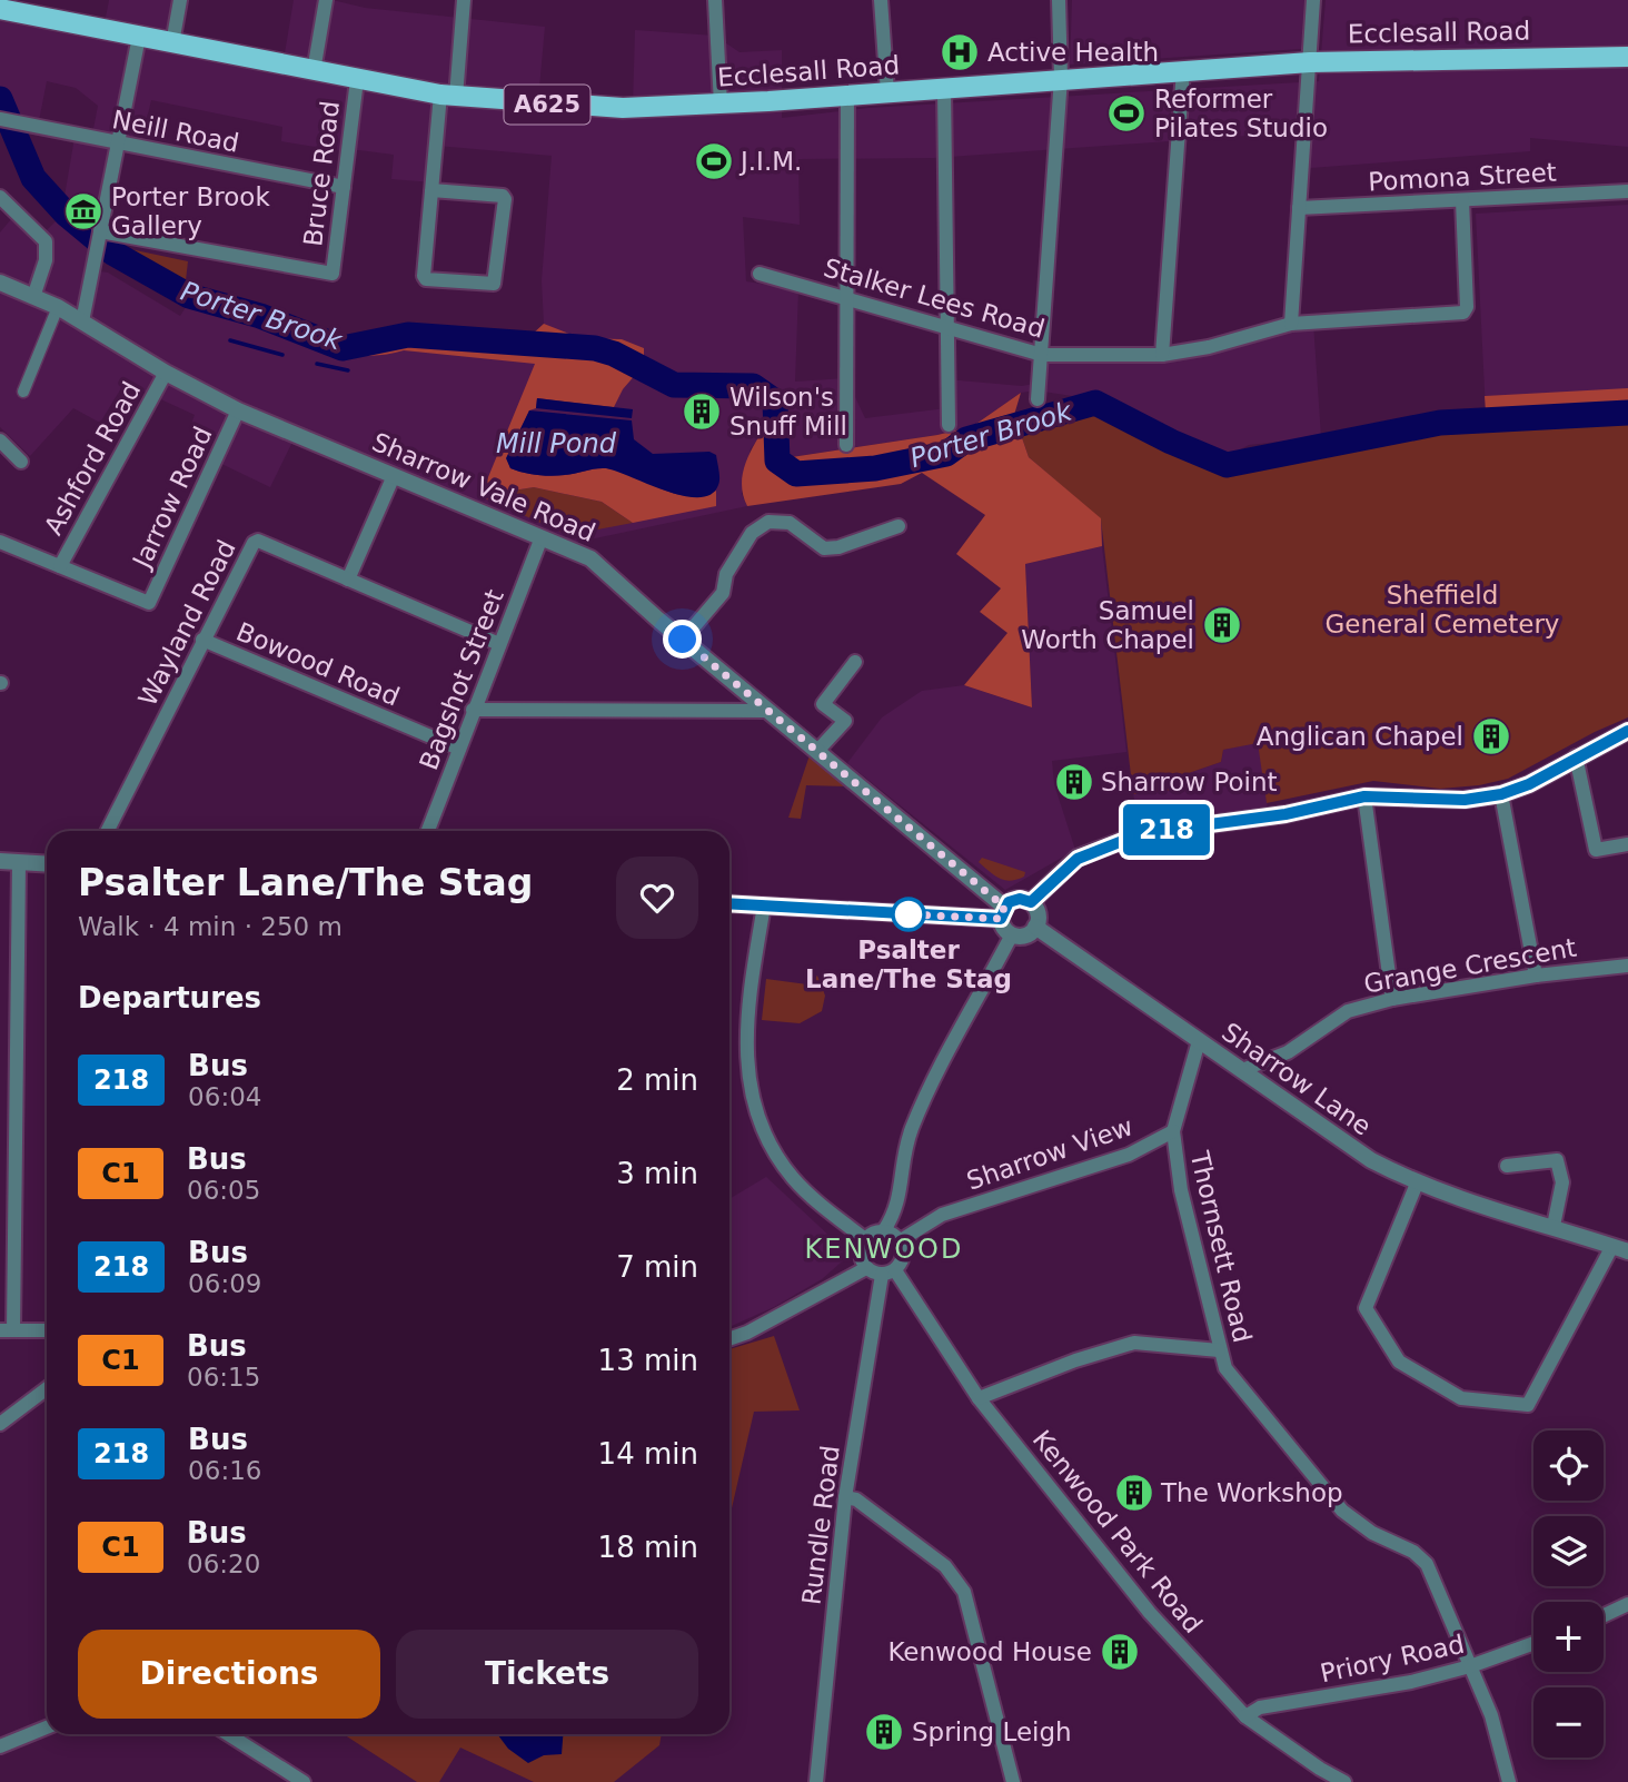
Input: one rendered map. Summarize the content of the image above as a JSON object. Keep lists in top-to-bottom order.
{
  "streets": {
    "main road": ["Ecclesall Road", "A625"],
    "street": [
      "Neill Road",
      "Bruce Road",
      "Pomona Street",
      "Stalker Lees Road",
      "Ashford Road",
      "Sharrow Vale Road",
      "Jarrow Road",
      "Wayland Road",
      "Bowood Road",
      "Bagshot Street",
      "Grange Crescent",
      "Sharrow Lane",
      "Sharrow View",
      "Thornsett Road",
      "Rundle Road",
      "Kenwood Park Road",
      "Priory Road"
    ]
  },
  "crossings": [
    ["Ecclesall Road", "Bruce Road"],
    ["Neill Road", "Bruce Road"],
    ["Pomona Street", "Stalker Lees Road"],
    ["Ashford Road", "Sharrow Vale Road"],
    ["Ashford Road", "Jarrow Road"],
    ["Sharrow Vale Road", "Jarrow Road"],
    ["Sharrow Vale Road", "Bagshot Street"],
    ["Sharrow Vale Road", "Sharrow Lane"],
    ["Wayland Road", "Bowood Road"],
    ["Wayland Road", "Bagshot Street"],
    ["Bowood Road", "Bagshot Street"],
    ["Grange Crescent", "Sharrow Lane"],
    ["Sharrow Lane", "Sharrow View"],
    ["Sharrow View", "Thornsett Road"],
    ["Sharrow View", "Rundle Road"],
    ["Sharrow View", "Kenwood Park Road"],
    ["Thornsett Road", "Priory Road"],
    ["Rundle Road", "Kenwood Park Road"],
    ["Kenwood Park Road", "Priory Road"]
  ],
  "districts": ["KENWOOD"],
  "water": ["Porter Brook", "Mill Pond"],
  "parks": ["Sheffield General Cemetery"],
  "places": {
    "hospital": ["Active Health"],
    "sports": ["Reformer Pilates Studio", "J.I.M."],
    "museum": ["Porter Brook Gallery"],
    "building": [
      "Wilson's Snuff Mill",
      "Samuel Worth Chapel",
      "Anglican Chapel",
      "Sharrow Point",
      "The Workshop",
      "Kenwood House",
      "Spring Leigh"
    ],
    "other": ["Psalter Lane/The Stag"]
  },
  "lines": ["bus line 218"],
  "page": {
    "on_map": "218",
    "heading": [
      ["Psalter Lane/The Stag", "Walk · 4 min · 250 m"],
      "Departures"
    ],
    "list": [
      {
        "mark": "218",
        "name": "Bus",
        "note": "06:04",
        "value": "2 min"
      },
      {
        "mark": "C1",
        "name": "Bus",
        "note": "06:05",
        "value": "3 min"
      },
      {
        "mark": "218",
        "name": "Bus",
        "note": "06:09",
        "value": "7 min"
      },
      {
        "mark": "C1",
        "name": "Bus",
        "note": "06:15",
        "value": "13 min"
      },
      {
        "mark": "218",
        "name": "Bus",
        "note": "06:16",
        "value": "14 min"
      },
      {
        "mark": "C1",
        "name": "Bus",
        "note": "06:20",
        "value": "18 min"
      }
    ],
    "map_buttons": ["+", "−"],
    "buttons": ["Directions", "Tickets"]
  }
}
